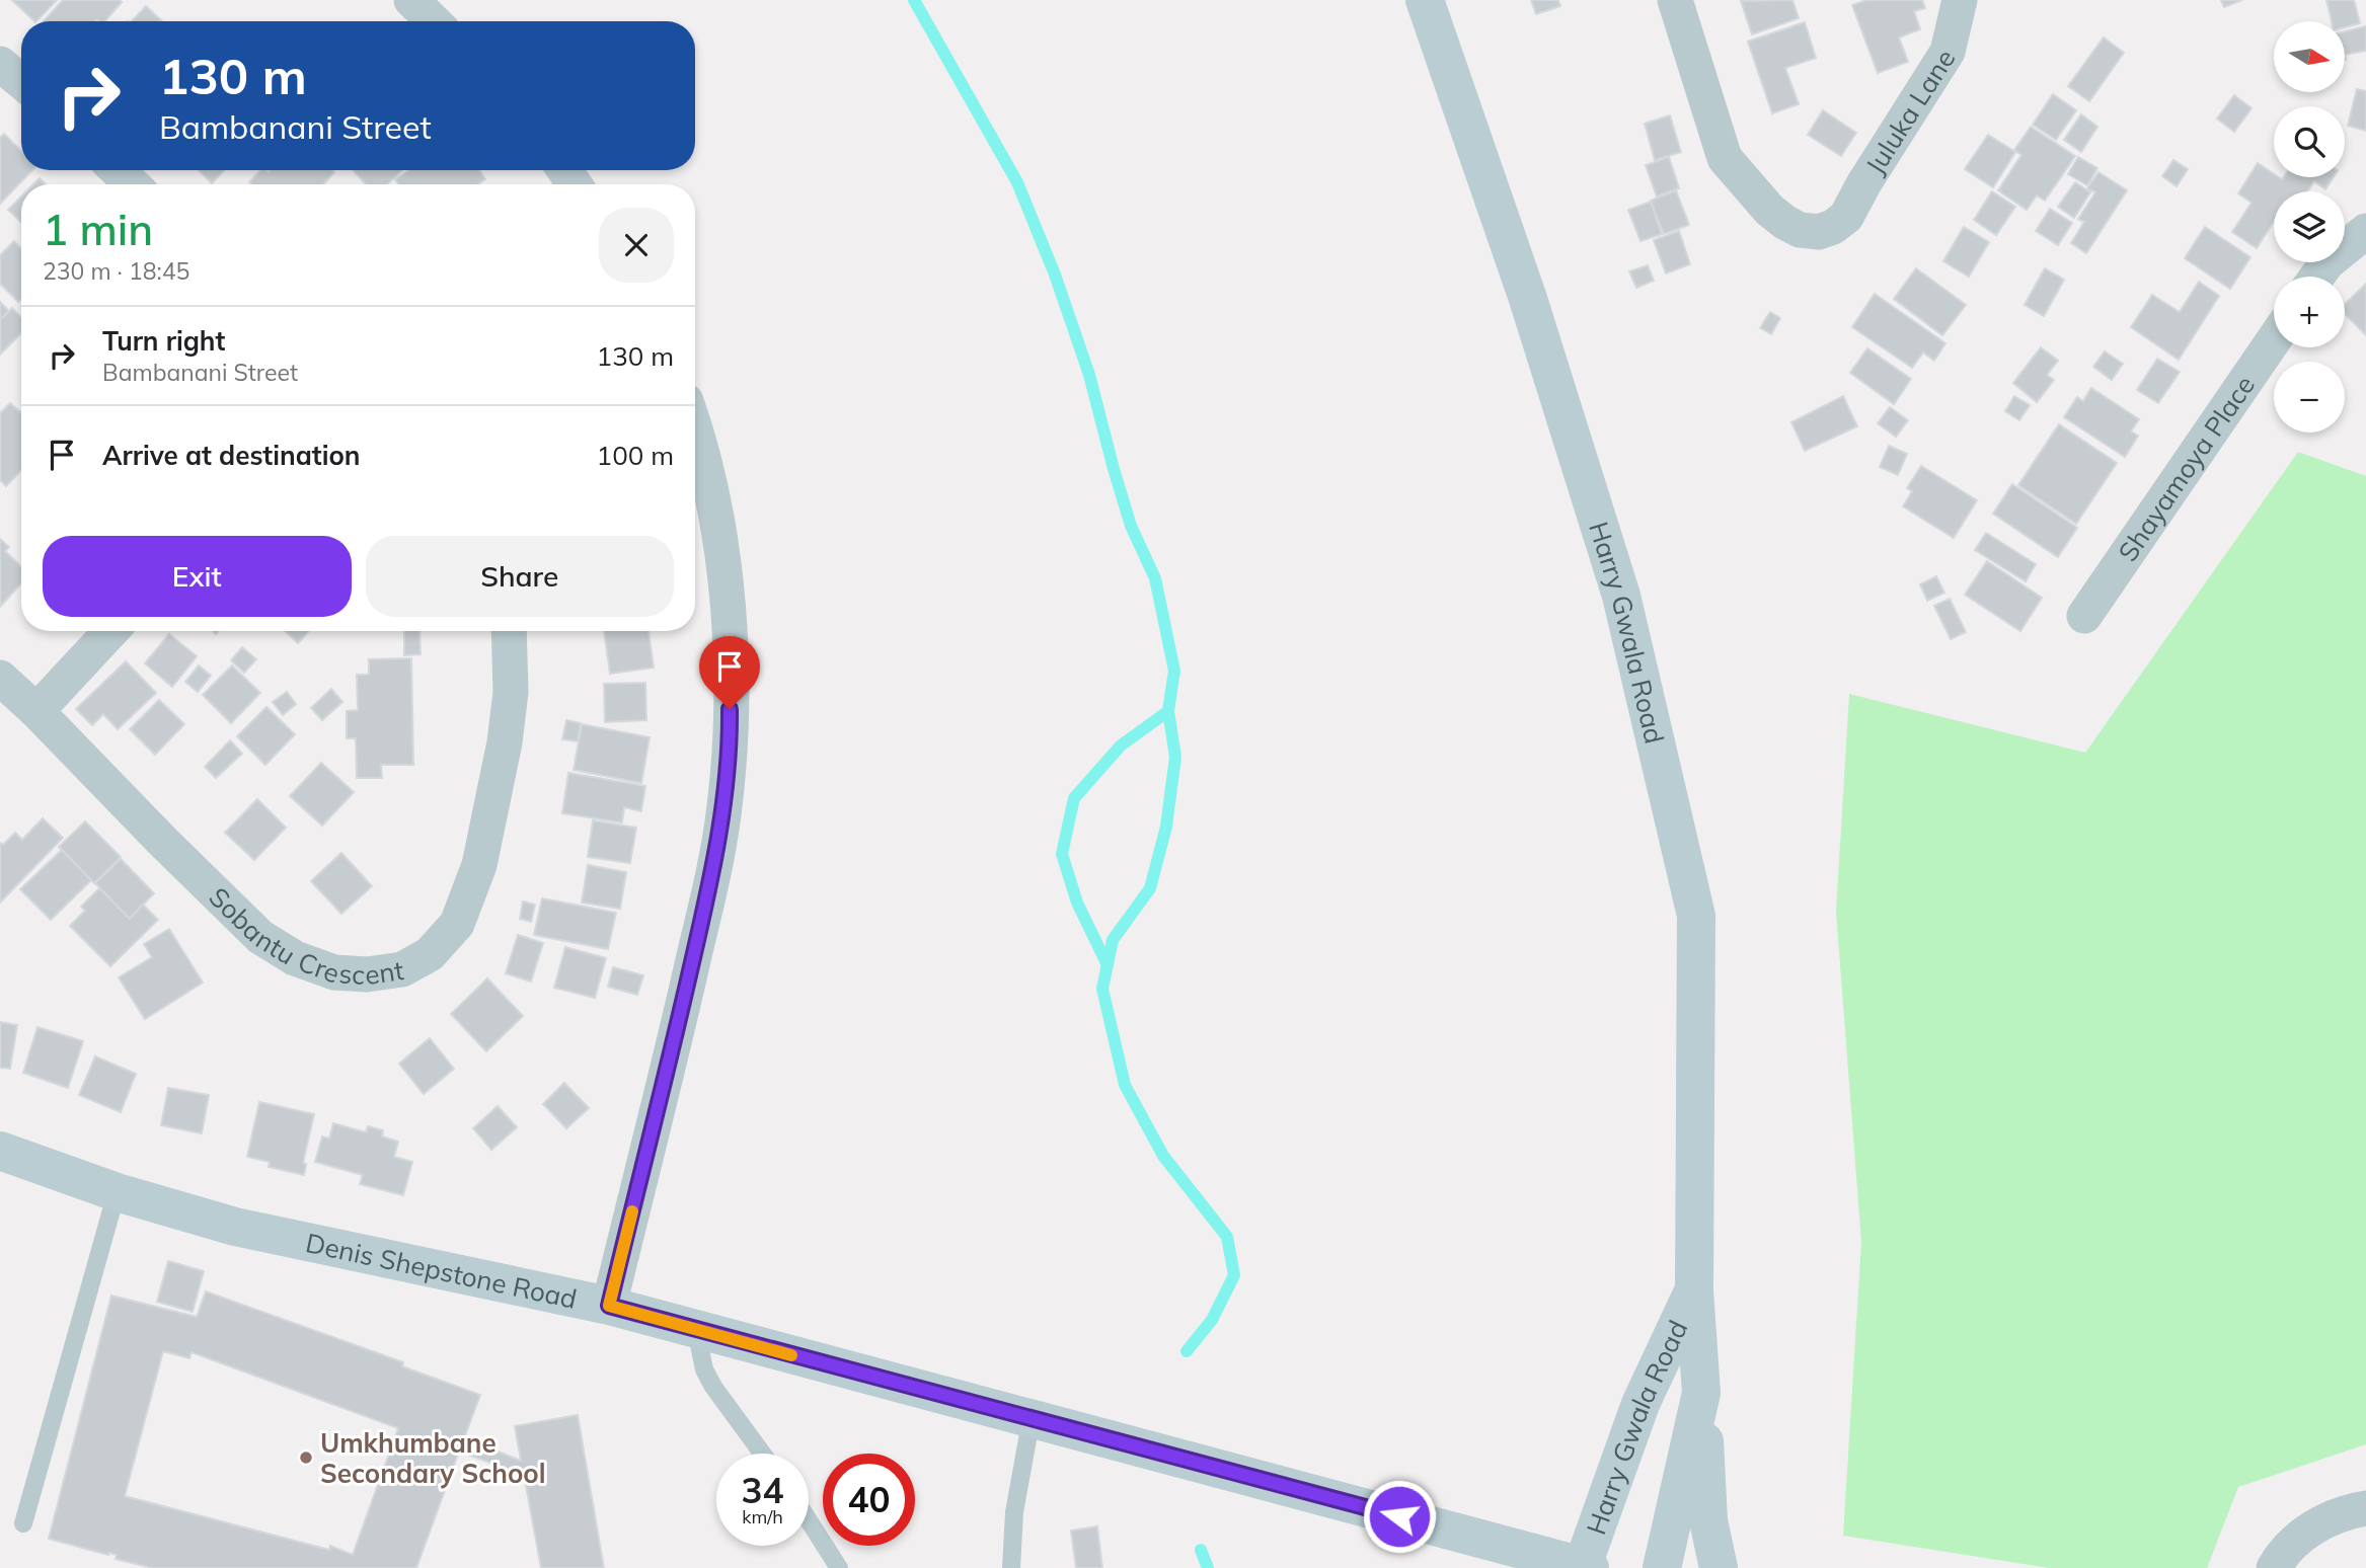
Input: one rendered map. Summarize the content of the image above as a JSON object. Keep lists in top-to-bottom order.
{
  "streets": {
    "main road": ["Harry Gwala Road", "Denis Shepstone Road"],
    "street": ["Juluka Lane", "Shayamoya Place", "Sobantu Crescent"]
  },
  "crossings": [
    ["Harry Gwala Road", "Denis Shepstone Road"]
  ],
  "places": ["Umkhumbane Secondary School"],
  "north": "right",
  "page": {
    "map_buttons": ["+", "−"],
    "turn": ["130 m", "Bambanani Street"],
    "heading": ["1 min", "230 m · 18:45"],
    "list": [
      {
        "name": "Turn right",
        "note": "Bambanani Street",
        "value": "130 m"
      },
      {
        "name": "Arrive at destination",
        "value": "100 m"
      }
    ],
    "buttons": ["Exit", "Share"],
    "speed": "34 km/h",
    "limit": "40"
  }
}
